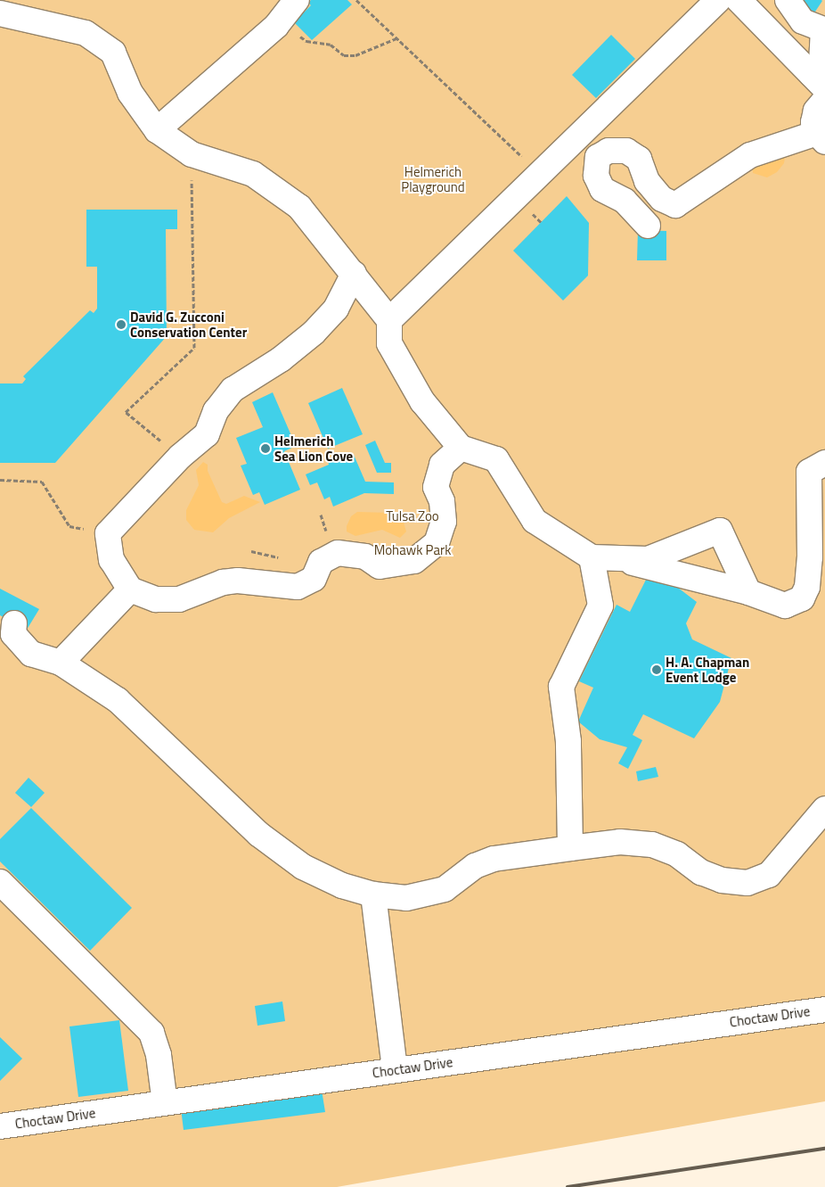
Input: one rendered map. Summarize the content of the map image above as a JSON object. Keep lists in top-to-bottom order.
{
  "streets": {
    "street": ["Choctaw Drive"]
  },
  "parks": ["Helmerich Playground", "Tulsa Zoo", "Mohawk Park"],
  "places": ["David G. Zucconi Conservation Center", "Helmerich Sea Lion Cove", "H. A. Chapman Event Lodge"]
}
